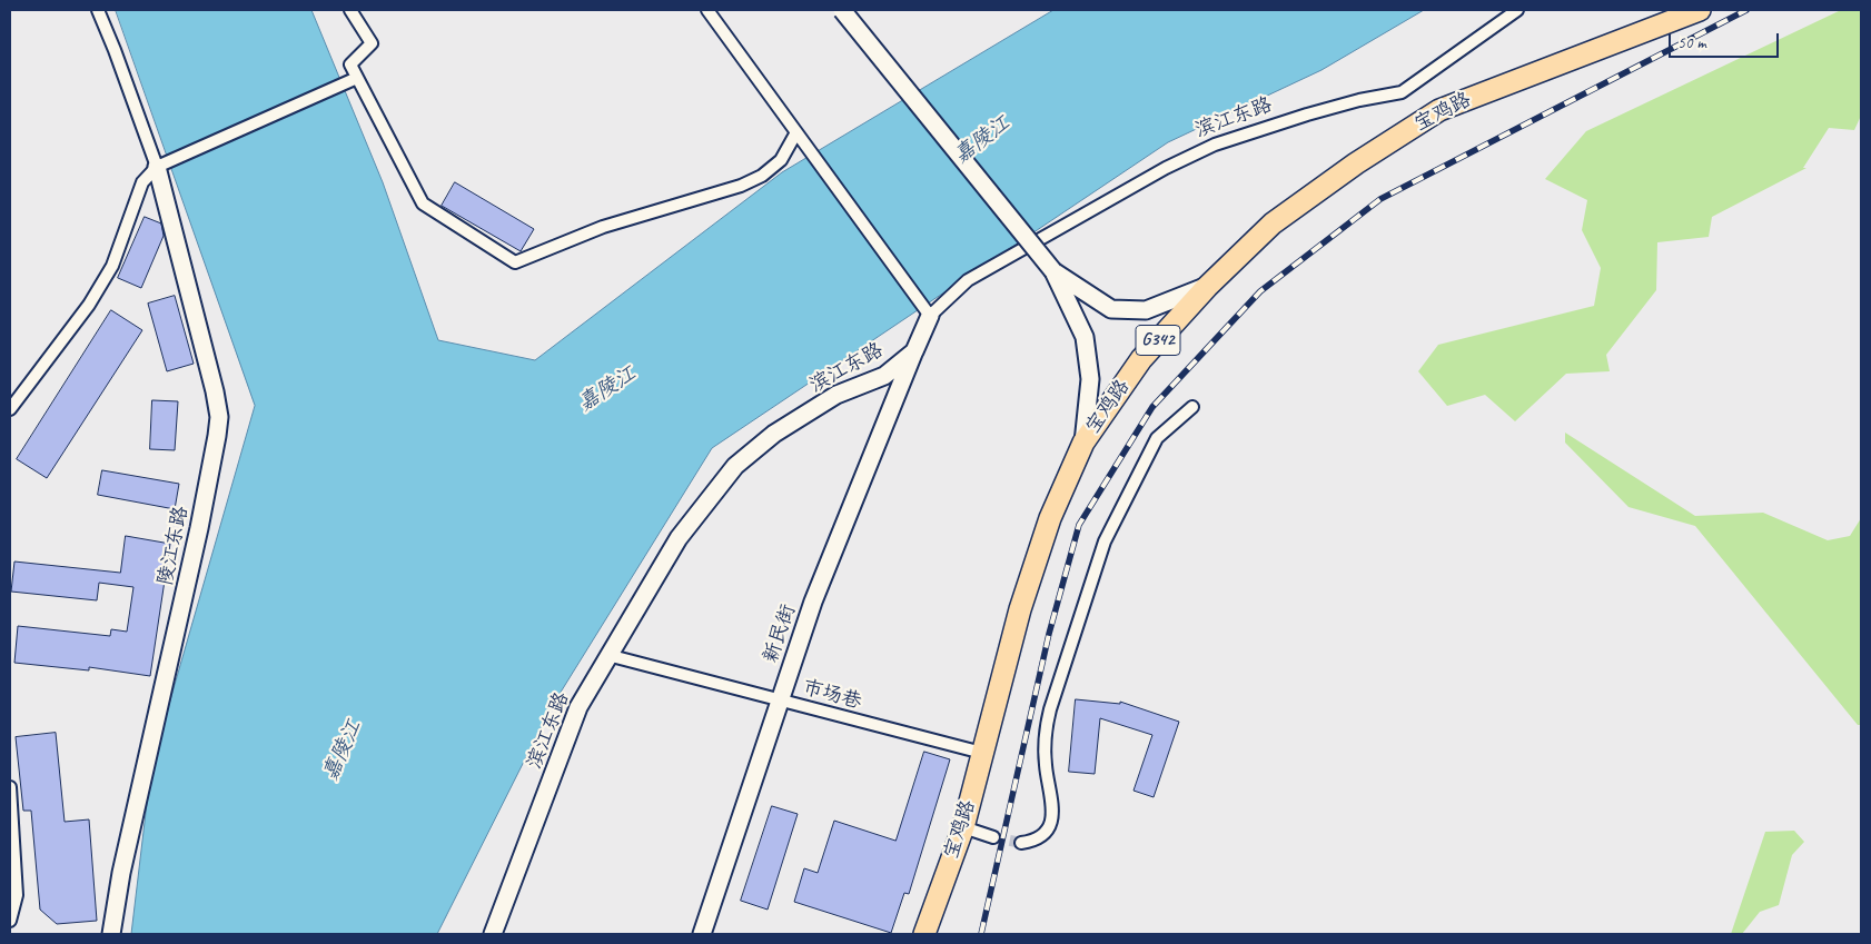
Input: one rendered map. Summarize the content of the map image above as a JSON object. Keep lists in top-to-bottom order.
{
  "streets": {
    "highway": ["宝鸡路", "G342"],
    "street": [
      "滨江东路",
      "陵江东路",
      "新民街",
      "市场巷"
    ]
  },
  "crossings": [
    ["宝鸡路", "市场巷"],
    ["滨江东路", "新民街"],
    ["滨江东路", "市场巷"],
    ["新民街", "市场巷"]
  ],
  "water": ["嘉陵江"],
  "scale_bar": "50 m"
}
